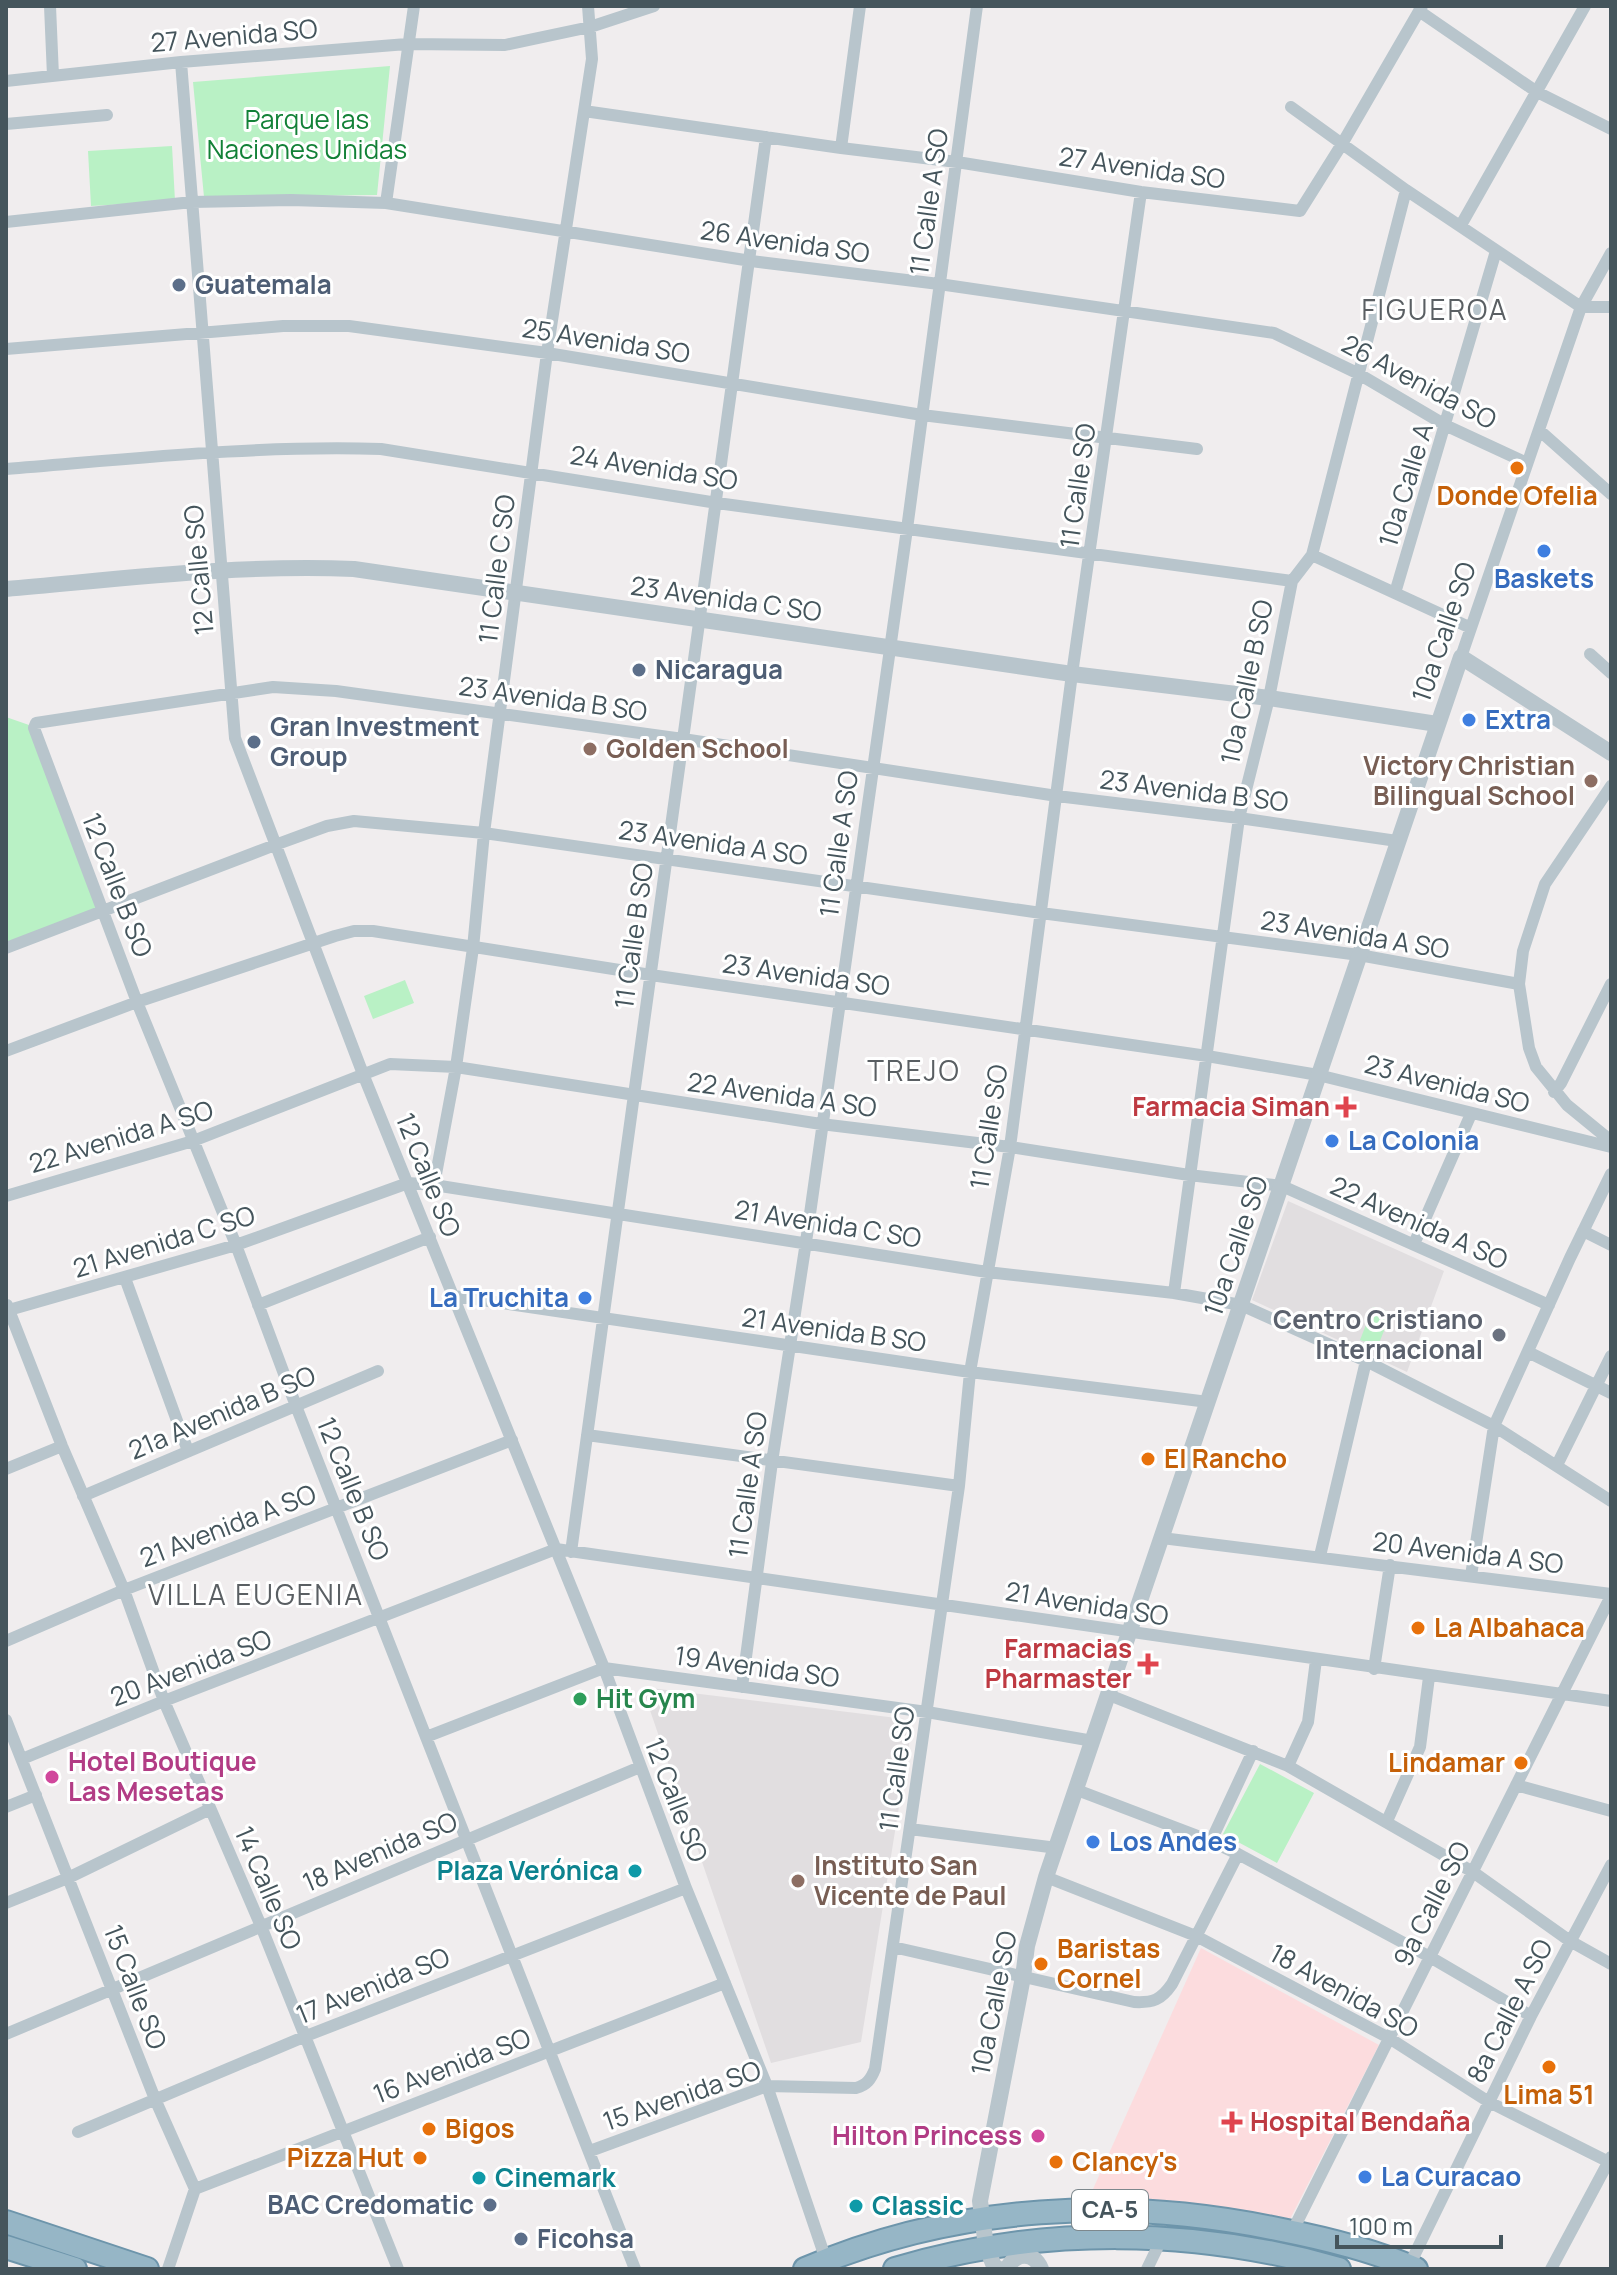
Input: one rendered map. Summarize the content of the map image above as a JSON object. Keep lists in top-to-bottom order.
{
  "streets": {
    "highway": ["CA-5"],
    "street": [
      "27 Avenida SO",
      "11 Calle A SO",
      "26 Avenida SO",
      "25 Avenida SO",
      "24 Avenida SO",
      "10a Calle A",
      "11 Calle SO",
      "11 Calle C SO",
      "12 Calle SO",
      "23 Avenida C SO",
      "10a Calle SO",
      "10a Calle B SO",
      "23 Avenida B SO",
      "23 Avenida A SO",
      "12 Calle B SO",
      "11 Calle B SO",
      "23 Avenida SO",
      "22 Avenida A SO",
      "21 Avenida C SO",
      "21 Avenida B SO",
      "21a Avenida B SO",
      "21 Avenida A SO",
      "20 Avenida A SO",
      "21 Avenida SO",
      "19 Avenida SO",
      "20 Avenida SO",
      "18 Avenida SO",
      "14 Calle SO",
      "9a Calle SO",
      "17 Avenida SO",
      "15 Calle SO",
      "8a Calle A SO",
      "16 Avenida SO",
      "15 Avenida SO"
    ]
  },
  "crossings": [
    ["27 Avenida SO", "11 Calle A SO"],
    ["27 Avenida SO", "11 Calle SO"],
    ["27 Avenida SO", "11 Calle C SO"],
    ["27 Avenida SO", "12 Calle SO"],
    ["27 Avenida SO", "11 Calle B SO"],
    ["11 Calle A SO", "26 Avenida SO"],
    ["11 Calle A SO", "25 Avenida SO"],
    ["11 Calle A SO", "24 Avenida SO"],
    ["11 Calle A SO", "23 Avenida C SO"],
    ["11 Calle A SO", "23 Avenida B SO"],
    ["11 Calle A SO", "23 Avenida A SO"],
    ["11 Calle A SO", "23 Avenida SO"],
    ["11 Calle A SO", "22 Avenida A SO"],
    ["11 Calle A SO", "21 Avenida C SO"],
    ["11 Calle A SO", "21 Avenida B SO"],
    ["11 Calle A SO", "21 Avenida SO"],
    ["11 Calle A SO", "19 Avenida SO"],
    ["26 Avenida SO", "10a Calle A"],
    ["26 Avenida SO", "11 Calle SO"],
    ["26 Avenida SO", "11 Calle C SO"],
    ["26 Avenida SO", "12 Calle SO"],
    ["26 Avenida SO", "10a Calle SO"],
    ["26 Avenida SO", "10a Calle B SO"],
    ["26 Avenida SO", "11 Calle B SO"],
    ["25 Avenida SO", "11 Calle SO"],
    ["25 Avenida SO", "11 Calle C SO"],
    ["25 Avenida SO", "12 Calle SO"],
    ["25 Avenida SO", "11 Calle B SO"],
    ["24 Avenida SO", "11 Calle SO"],
    ["24 Avenida SO", "11 Calle C SO"],
    ["24 Avenida SO", "12 Calle SO"],
    ["24 Avenida SO", "10a Calle B SO"],
    ["24 Avenida SO", "11 Calle B SO"],
    ["11 Calle SO", "23 Avenida C SO"],
    ["11 Calle SO", "23 Avenida B SO"],
    ["11 Calle SO", "23 Avenida A SO"],
    ["11 Calle SO", "23 Avenida SO"],
    ["11 Calle SO", "22 Avenida A SO"],
    ["11 Calle SO", "21 Avenida C SO"],
    ["11 Calle SO", "21 Avenida B SO"],
    ["11 Calle SO", "21 Avenida SO"],
    ["11 Calle SO", "19 Avenida SO"],
    ["11 Calle SO", "15 Avenida SO"],
    ["11 Calle C SO", "23 Avenida C SO"],
    ["11 Calle C SO", "23 Avenida B SO"],
    ["11 Calle C SO", "23 Avenida A SO"],
    ["11 Calle C SO", "23 Avenida SO"],
    ["11 Calle C SO", "22 Avenida A SO"],
    ["11 Calle C SO", "21 Avenida C SO"],
    ["12 Calle SO", "23 Avenida C SO"],
    ["12 Calle SO", "23 Avenida B SO"],
    ["12 Calle SO", "23 Avenida A SO"],
    ["12 Calle SO", "23 Avenida SO"],
    ["12 Calle SO", "22 Avenida A SO"],
    ["12 Calle SO", "21 Avenida C SO"],
    ["12 Calle SO", "21 Avenida B SO"],
    ["12 Calle SO", "21 Avenida A SO"],
    ["12 Calle SO", "21 Avenida SO"],
    ["12 Calle SO", "19 Avenida SO"],
    ["12 Calle SO", "20 Avenida SO"],
    ["12 Calle SO", "18 Avenida SO"],
    ["12 Calle SO", "17 Avenida SO"],
    ["12 Calle SO", "16 Avenida SO"],
    ["12 Calle SO", "15 Avenida SO"],
    ["12 Calle SO", "CA-5"],
    ["23 Avenida C SO", "10a Calle SO"],
    ["23 Avenida C SO", "10a Calle B SO"],
    ["23 Avenida C SO", "11 Calle B SO"],
    ["10a Calle SO", "23 Avenida B SO"],
    ["10a Calle SO", "23 Avenida A SO"],
    ["10a Calle SO", "23 Avenida SO"],
    ["10a Calle SO", "22 Avenida A SO"],
    ["10a Calle SO", "21 Avenida C SO"],
    ["10a Calle SO", "21 Avenida B SO"],
    ["10a Calle SO", "21 Avenida SO"],
    ["10a Calle SO", "19 Avenida SO"],
    ["10a Calle SO", "18 Avenida SO"],
    ["10a Calle SO", "CA-5"],
    ["10a Calle B SO", "23 Avenida B SO"],
    ["10a Calle B SO", "23 Avenida A SO"],
    ["10a Calle B SO", "23 Avenida SO"],
    ["10a Calle B SO", "22 Avenida A SO"],
    ["10a Calle B SO", "21 Avenida C SO"],
    ["23 Avenida B SO", "12 Calle B SO"],
    ["23 Avenida B SO", "11 Calle B SO"],
    ["23 Avenida A SO", "12 Calle B SO"],
    ["23 Avenida A SO", "11 Calle B SO"],
    ["12 Calle B SO", "23 Avenida SO"],
    ["12 Calle B SO", "22 Avenida A SO"],
    ["12 Calle B SO", "21 Avenida C SO"],
    ["12 Calle B SO", "21a Avenida B SO"],
    ["12 Calle B SO", "21 Avenida A SO"],
    ["12 Calle B SO", "19 Avenida SO"],
    ["12 Calle B SO", "20 Avenida SO"],
    ["12 Calle B SO", "18 Avenida SO"],
    ["12 Calle B SO", "17 Avenida SO"],
    ["12 Calle B SO", "16 Avenida SO"],
    ["12 Calle B SO", "15 Avenida SO"],
    ["11 Calle B SO", "23 Avenida SO"],
    ["11 Calle B SO", "22 Avenida A SO"],
    ["11 Calle B SO", "21 Avenida C SO"],
    ["11 Calle B SO", "21 Avenida B SO"],
    ["11 Calle B SO", "21 Avenida SO"],
    ["21 Avenida C SO", "14 Calle SO"],
    ["21a Avenida B SO", "14 Calle SO"],
    ["21 Avenida A SO", "14 Calle SO"],
    ["20 Avenida A SO", "9a Calle SO"],
    ["21 Avenida SO", "20 Avenida SO"],
    ["21 Avenida SO", "9a Calle SO"],
    ["20 Avenida SO", "14 Calle SO"],
    ["20 Avenida SO", "15 Calle SO"],
    ["18 Avenida SO", "14 Calle SO"],
    ["18 Avenida SO", "9a Calle SO"],
    ["18 Avenida SO", "15 Calle SO"],
    ["18 Avenida SO", "8a Calle A SO"],
    ["14 Calle SO", "17 Avenida SO"],
    ["14 Calle SO", "16 Avenida SO"],
    ["9a Calle SO", "CA-5"],
    ["17 Avenida SO", "15 Calle SO"],
    ["15 Calle SO", "16 Avenida SO"],
    ["8a Calle A SO", "CA-5"]
  ],
  "districts": ["FIGUEROA", "TREJO", "VILLA EUGENIA"],
  "parks": ["Parque las Naciones Unidas"],
  "places": {
    "other": [
      "Guatemala",
      "Donde Ofelia",
      "Baskets",
      "Nicaragua",
      "Extra",
      "Gran Investment Group",
      "Golden School",
      "Victory Christian Bilingual School",
      "La Colonia",
      "La Truchita",
      "Centro Cristiano Internacional",
      "El Rancho",
      "La Albahaca",
      "Hit Gym",
      "Lindamar",
      "Hotel Boutique Las Mesetas",
      "Los Andes",
      "Plaza Verónica",
      "Instituto San Vicente de Paul",
      "Baristas Cornel",
      "Lima 51",
      "Bigos",
      "Hilton Princess",
      "Pizza Hut",
      "Clancy's",
      "La Curacao",
      "Cinemark",
      "BAC Credomatic",
      "Classic",
      "Ficohsa"
    ],
    "health": ["Farmacia Siman", "Farmacias Pharmaster", "Hospital Bendaña"]
  },
  "scale_bar": "100 m"
}
